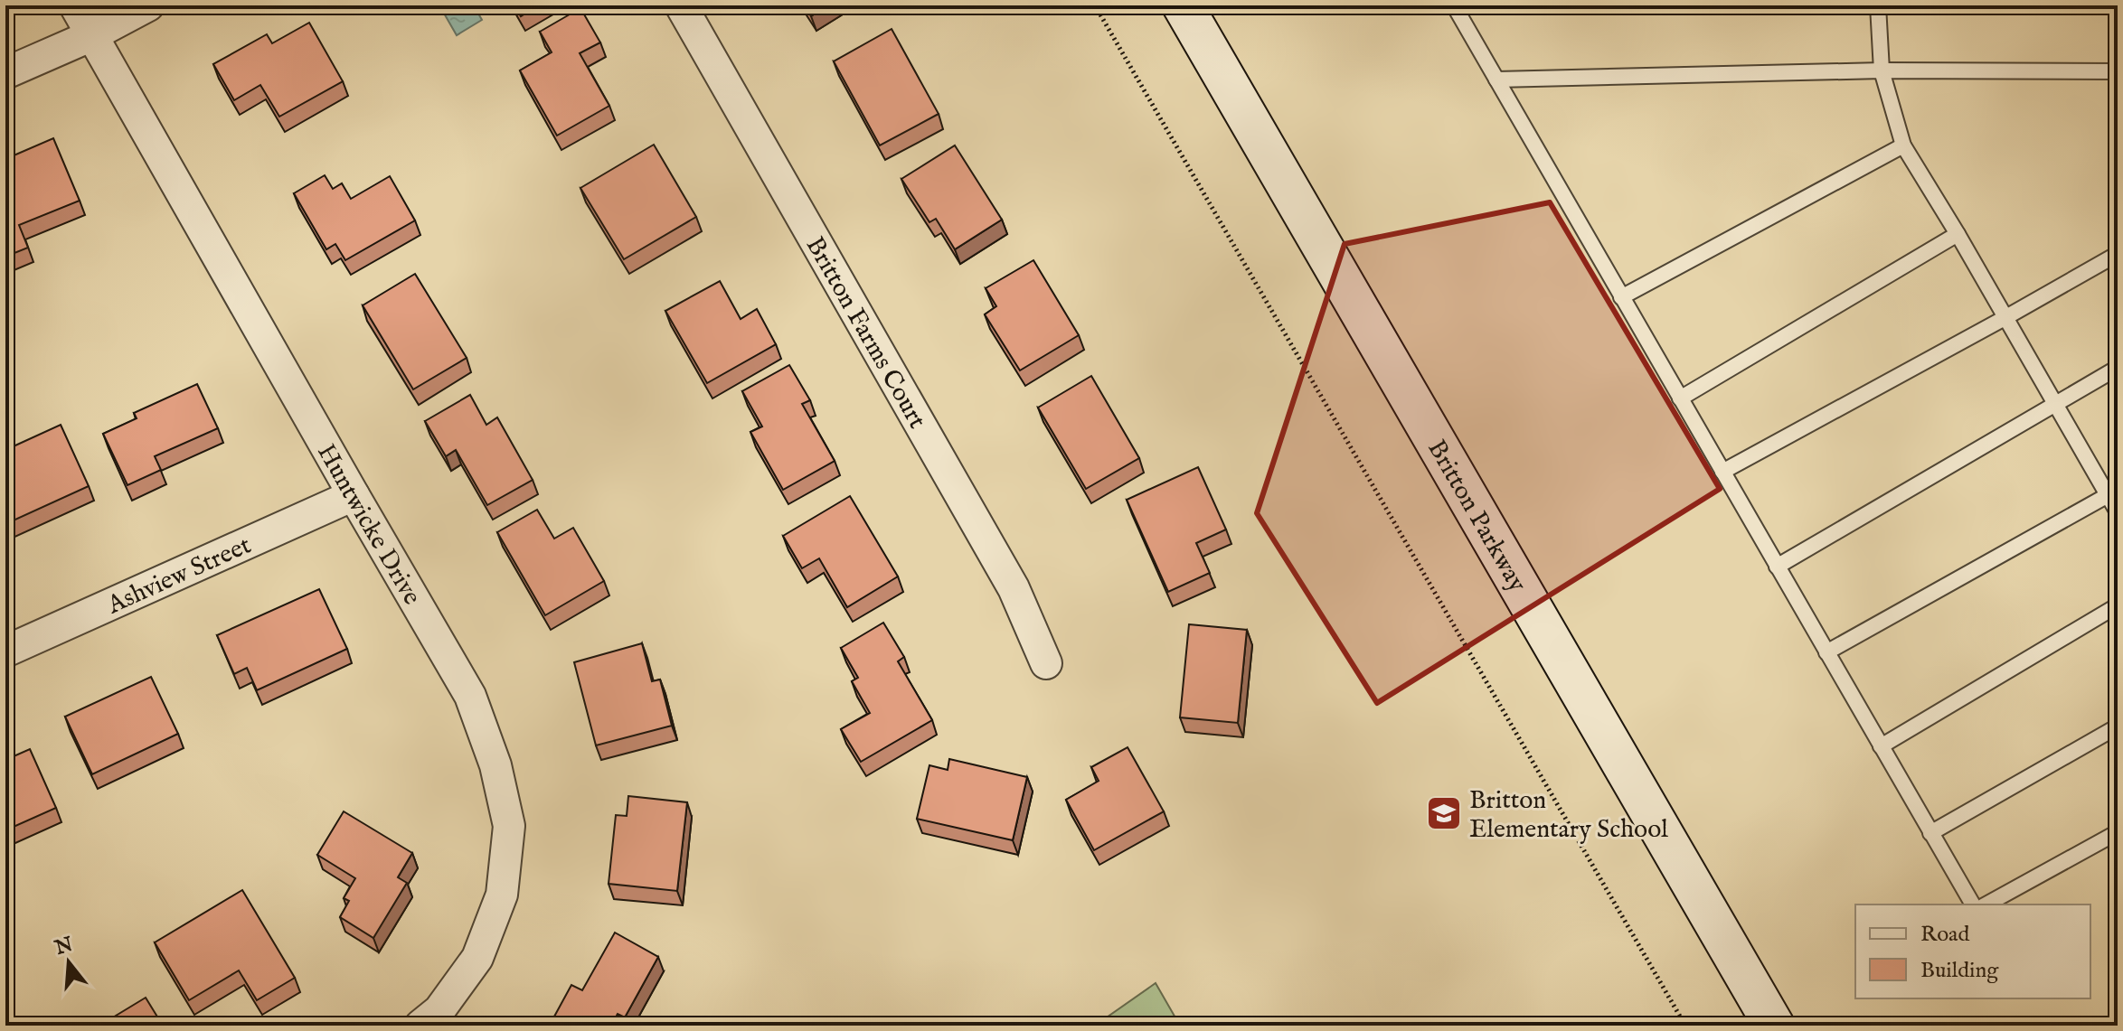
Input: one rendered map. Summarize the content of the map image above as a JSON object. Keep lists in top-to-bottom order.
{
  "streets": {
    "main road": ["Britton Parkway"],
    "street": ["Britton Farms Court", "Huntwicke Drive", "Ashview Street"]
  },
  "crossings": [
    ["Huntwicke Drive", "Ashview Street"]
  ],
  "places": {
    "school or university": ["Britton Elementary School"]
  },
  "legend": ["Road", "Building"],
  "north": "top"
}
